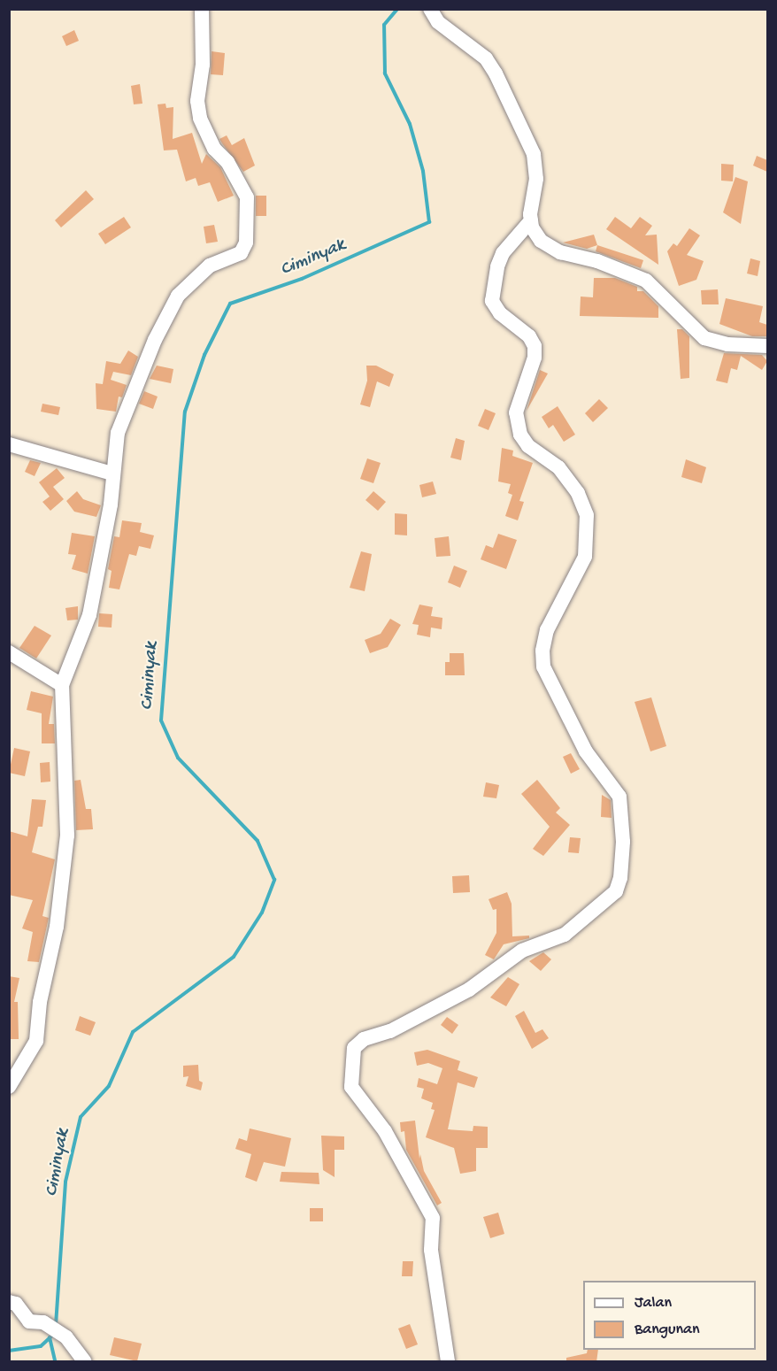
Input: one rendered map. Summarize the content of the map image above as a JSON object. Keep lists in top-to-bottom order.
{
  "water": ["Ciminyak"],
  "legend": ["Jalan", "Bangunan"]
}
